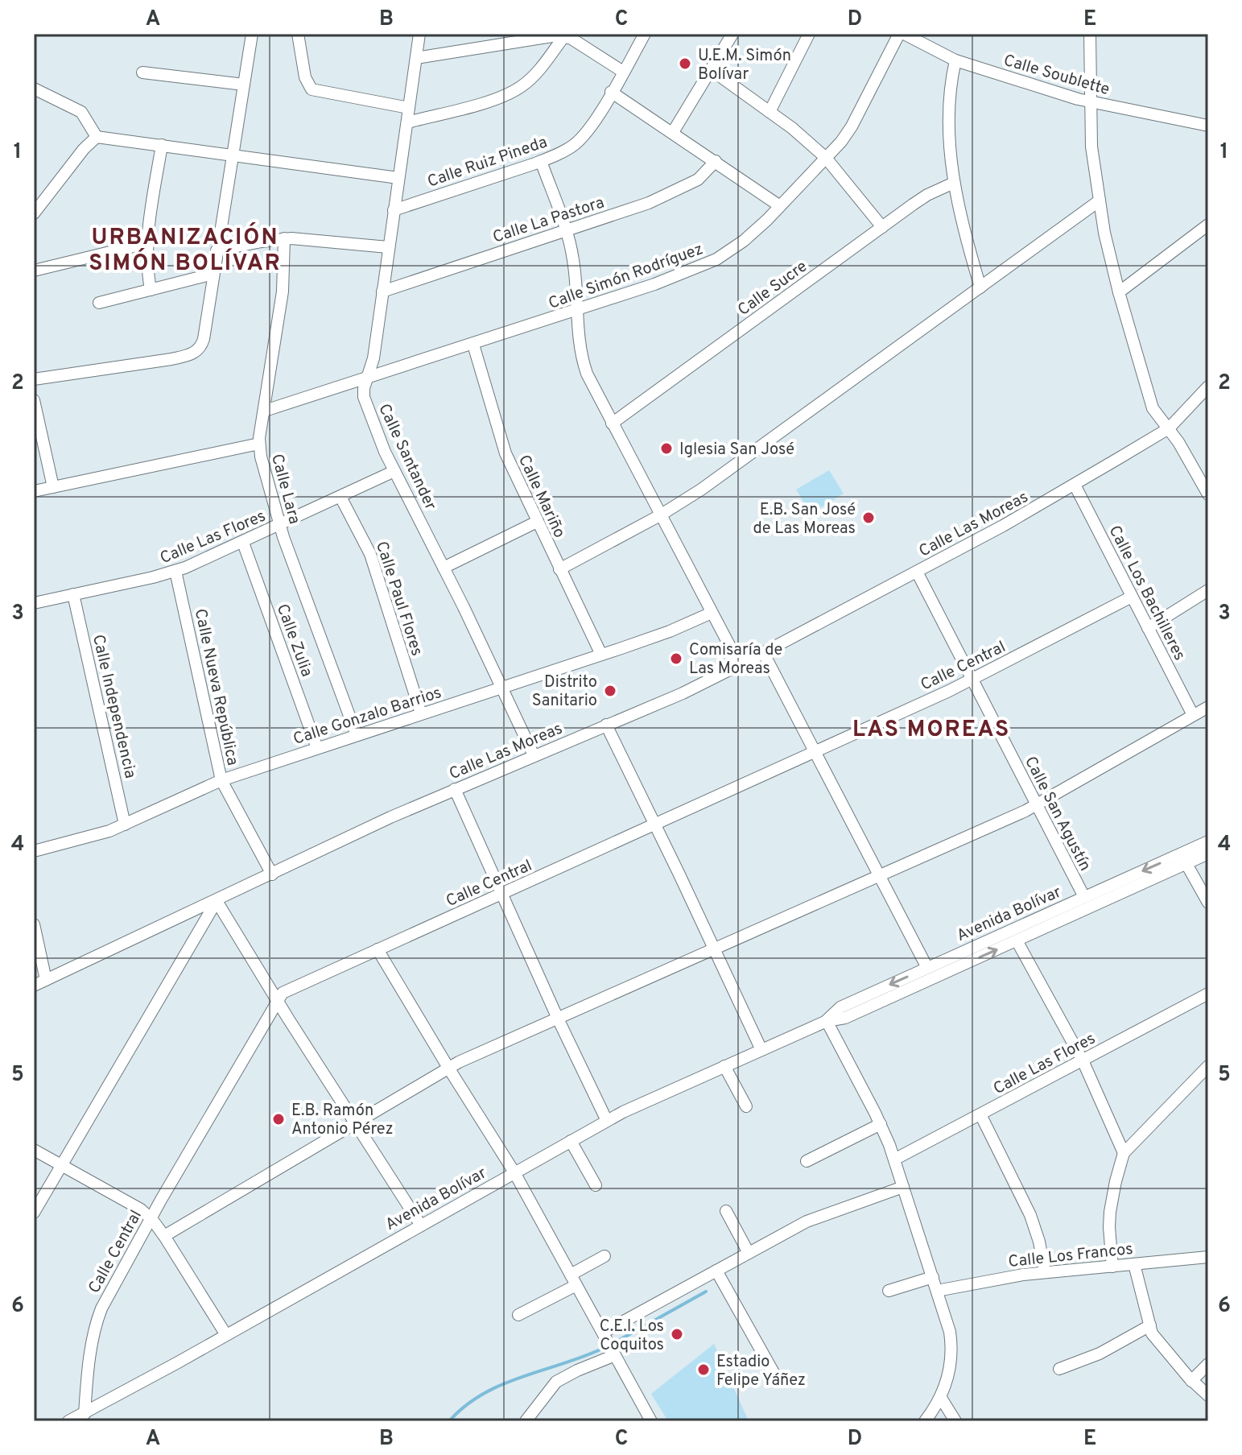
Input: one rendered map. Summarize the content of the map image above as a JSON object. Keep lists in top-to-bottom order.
{
  "streets": {
    "street": [
      "Calle Soublette",
      "Calle Ruiz Pineda",
      "Calle La Pastora",
      "Calle Simón Rodríguez",
      "Calle Sucre",
      "Calle Santander",
      "Calle Lara",
      "Calle Mariño",
      "Calle Las Moreas",
      "Calle Las Flores",
      "Calle Los Bachilleres",
      "Calle Paul Flores",
      "Calle Zulia",
      "Calle Central",
      "Calle Nueva República",
      "Calle Independencia",
      "Calle Gonzalo Barrios",
      "Calle San Agustín",
      "Avenida Bolívar",
      "Calle Los Francos"
    ]
  },
  "crossings": [
    ["Calle Soublette", "Calle Simón Rodríguez"],
    ["Calle Ruiz Pineda", "Calle Santander"],
    ["Calle La Pastora", "Calle Santander"],
    ["Calle Simón Rodríguez", "Calle Santander"],
    ["Calle Simón Rodríguez", "Calle Lara"],
    ["Calle Simón Rodríguez", "Calle Mariño"],
    ["Calle Santander", "Calle Las Moreas"],
    ["Calle Santander", "Calle Las Flores"],
    ["Calle Santander", "Calle Gonzalo Barrios"],
    ["Calle Lara", "Calle Las Flores"],
    ["Calle Lara", "Calle Gonzalo Barrios"],
    ["Calle Mariño", "Calle Gonzalo Barrios"],
    ["Calle Las Moreas", "Calle Los Bachilleres"],
    ["Calle Las Moreas", "Calle Nueva República"],
    ["Calle Las Moreas", "Calle San Agustín"],
    ["Calle Las Flores", "Calle Paul Flores"],
    ["Calle Las Flores", "Calle Zulia"],
    ["Calle Las Flores", "Calle Nueva República"],
    ["Calle Las Flores", "Calle Independencia"],
    ["Calle Los Bachilleres", "Calle Central"],
    ["Calle Paul Flores", "Calle Gonzalo Barrios"],
    ["Calle Zulia", "Calle Gonzalo Barrios"],
    ["Calle Central", "Calle San Agustín"],
    ["Calle Central", "Avenida Bolívar"],
    ["Calle Nueva República", "Calle Gonzalo Barrios"],
    ["Calle Independencia", "Calle Gonzalo Barrios"],
    ["Calle San Agustín", "Avenida Bolívar"]
  ],
  "districts": ["URBANIZACIÓN SIMÓN BOLÍVAR", "LAS MOREAS"],
  "places": [
    "U.E.M. Simón Bolívar",
    "Iglesia San José",
    "E.B. San José de Las Moreas",
    "Comisaría de Las Moreas",
    "Distrito Sanitario",
    "E.B. Ramón Antonio Pérez",
    "C.E.I. Los Coquitos",
    "Estadio Felipe Yáñez"
  ],
  "grid": {
    "columns": [
      "A",
      "B",
      "C",
      "D",
      "E"
    ],
    "rows": [
      "1",
      "2",
      "3",
      "4",
      "5",
      "6"
    ]
  }
}
